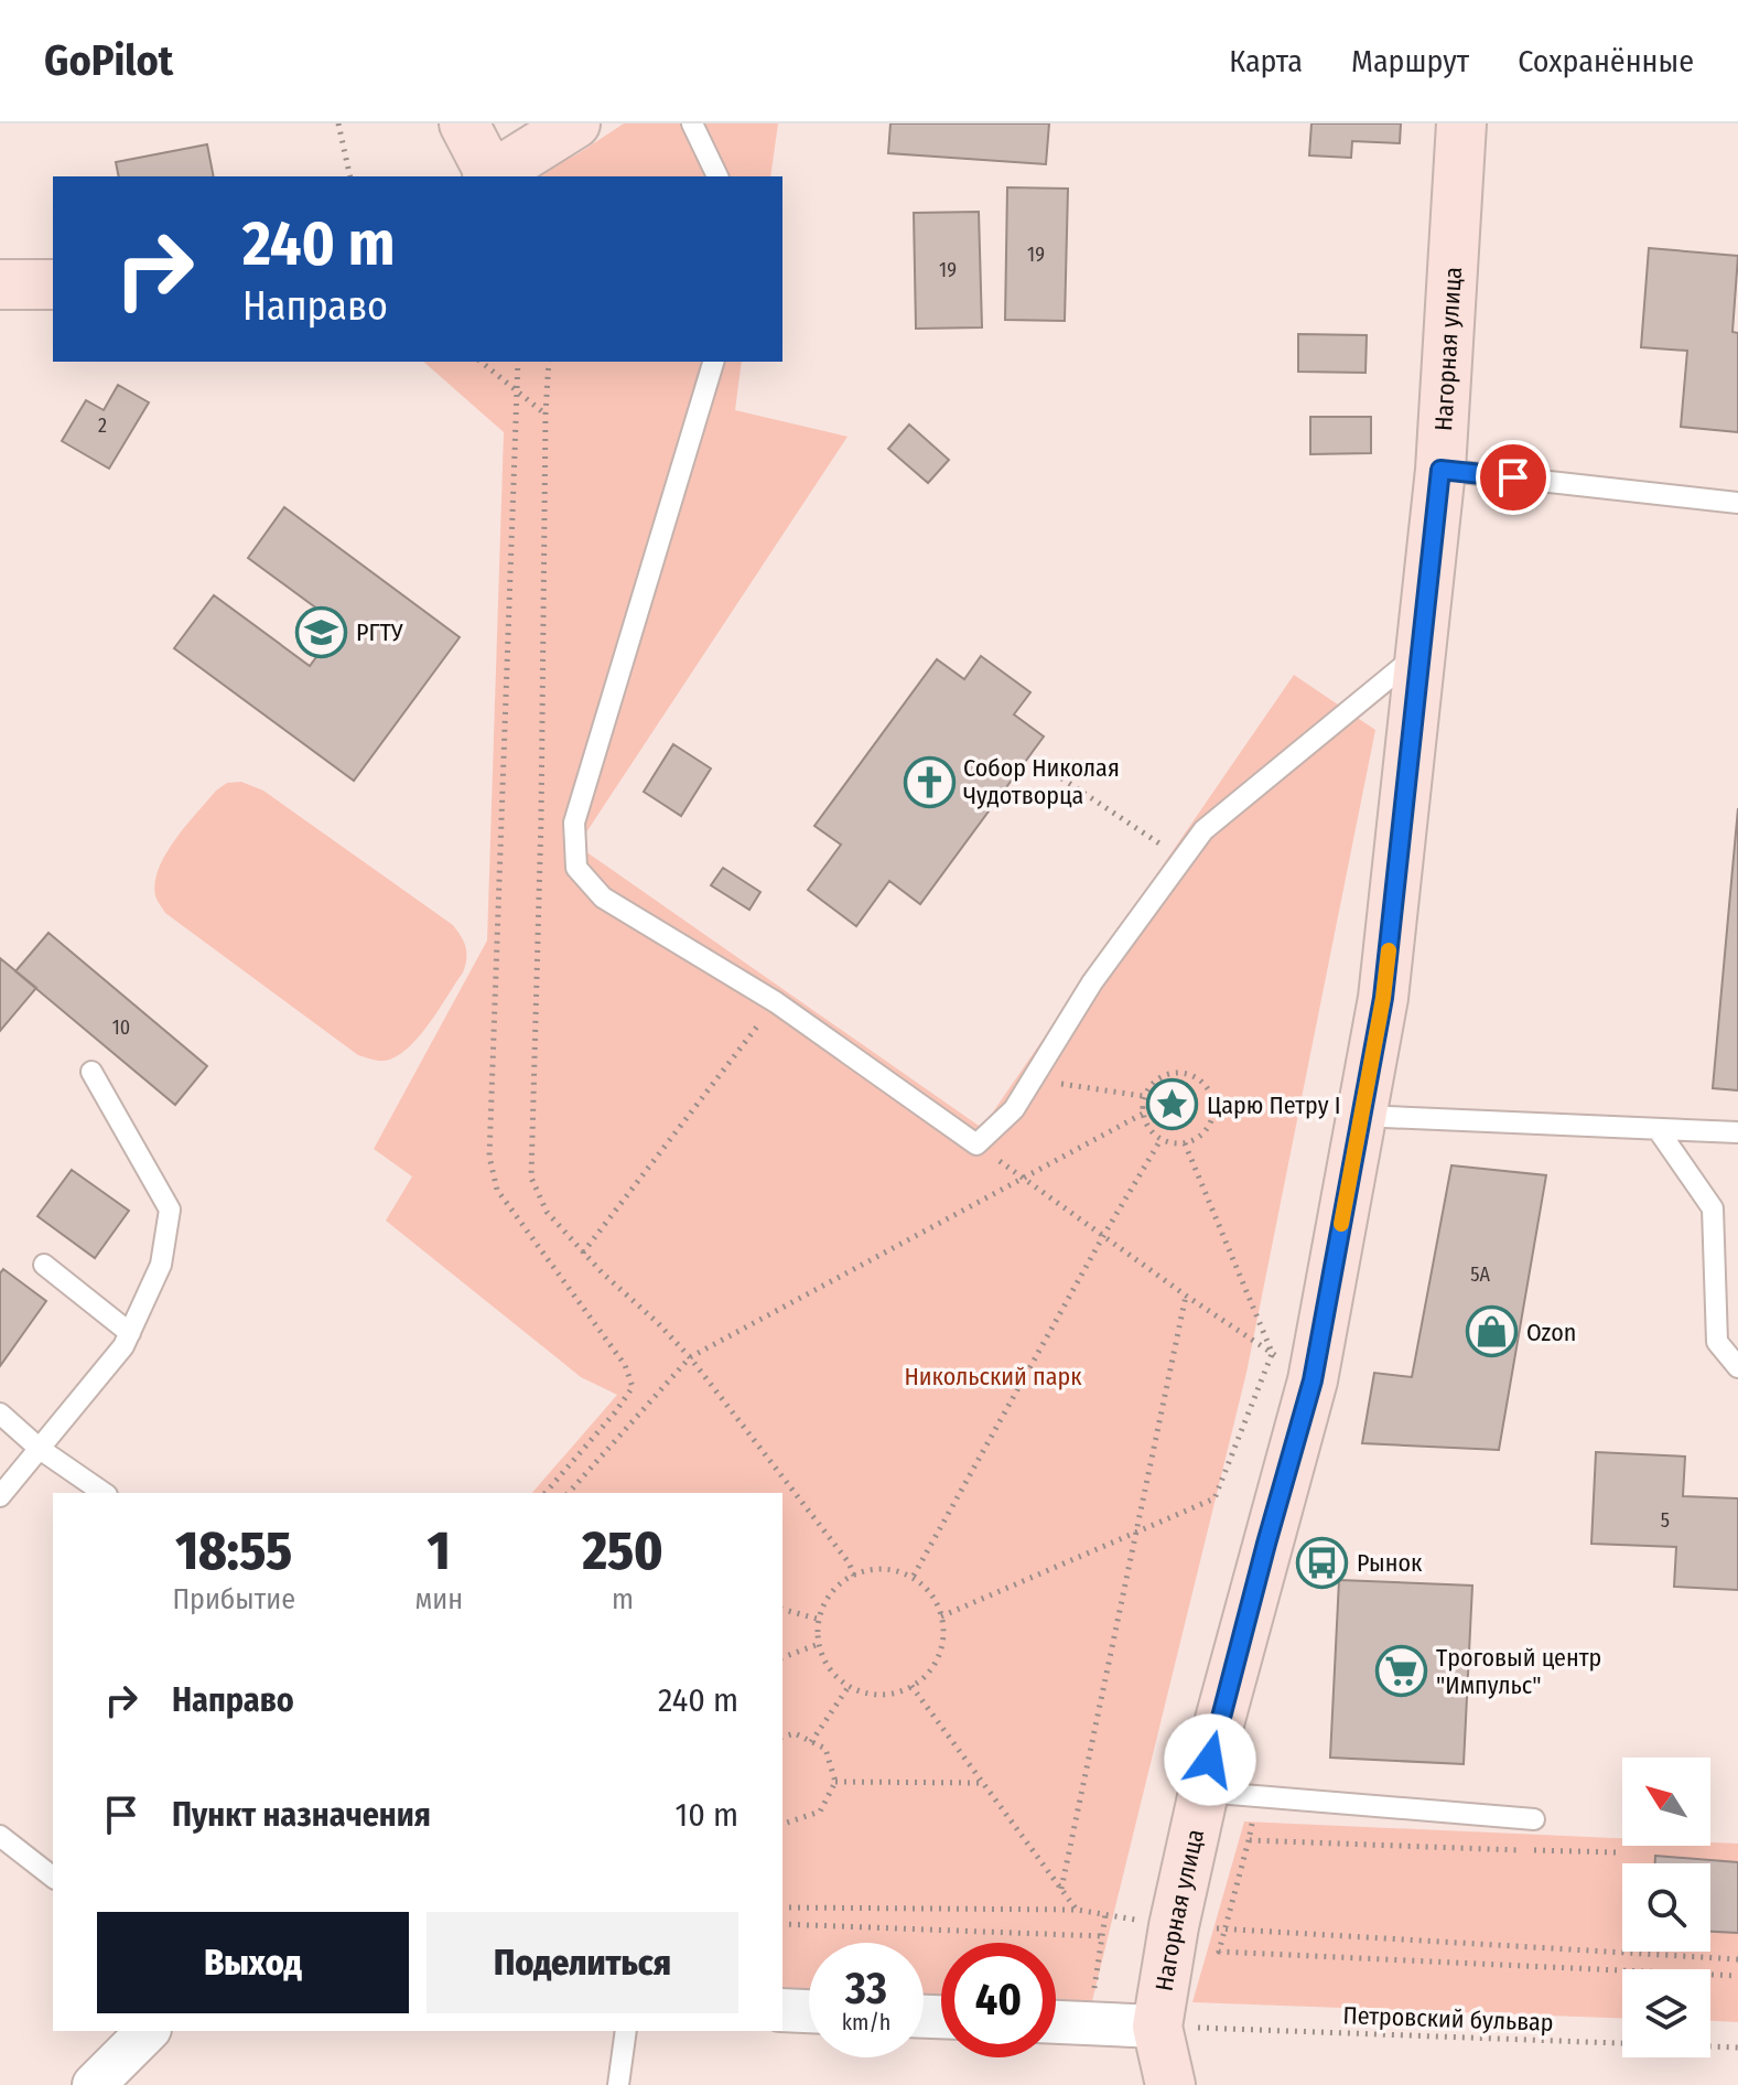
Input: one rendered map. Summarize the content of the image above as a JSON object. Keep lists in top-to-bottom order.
{
  "streets": {
    "street": ["Нагорная улица"],
    "path": ["Петровский бульвар"]
  },
  "crossings": [
    ["Нагорная улица", "Петровский бульвар"]
  ],
  "parks": ["Никольский парк"],
  "places": {
    "school or university": ["РГТУ"],
    "church": ["Собор Николая Чудотворца"],
    "place": ["Царю Петру I"],
    "shop": ["Ozon"],
    "bus stop": ["Рынок"],
    "supermarket": ["Троговый центр \"Импульс\""]
  },
  "house_numbers": [
    "19",
    "19",
    "2",
    "10",
    "5А",
    "5"
  ],
  "north": "top left",
  "page": {
    "header": "GoPilot",
    "nav": ["Карта", "Маршрут", "Сохранённые"],
    "turn": ["240 m", "Направо"],
    "eta": [
      "18:55",
      "Прибытие",
      "1",
      "мин",
      "250",
      "m"
    ],
    "list": [
      {
        "name": "Направо",
        "value": "240 m"
      },
      {
        "name": "Пункт назначения",
        "value": "10 m"
      }
    ],
    "buttons": ["Выход", "Поделиться"],
    "speed": "33 km/h",
    "limit": "40"
  }
}
